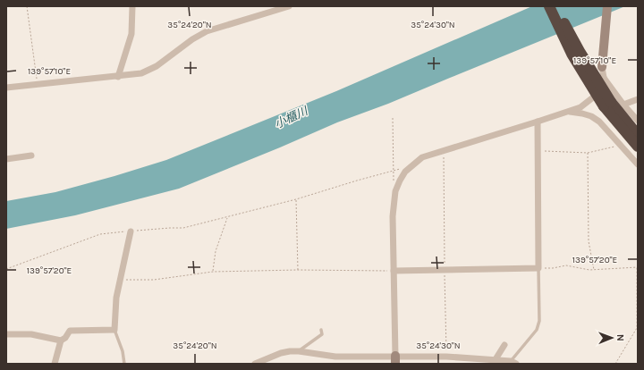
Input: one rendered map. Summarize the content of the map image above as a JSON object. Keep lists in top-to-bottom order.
{
  "water": ["小櫃川"],
  "north": "right",
  "coordinates": [
    "35°24'20\"N",
    "35°24'30\"N",
    "139°57'10\"E",
    "139°57'20\"E"
  ]
}
